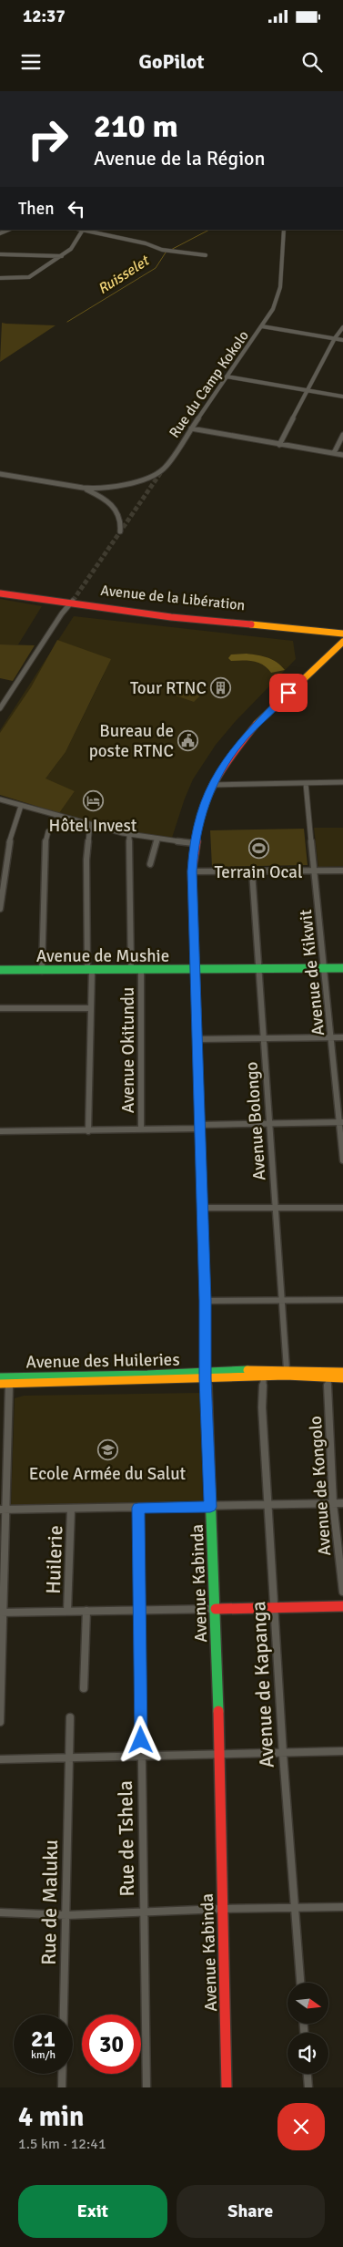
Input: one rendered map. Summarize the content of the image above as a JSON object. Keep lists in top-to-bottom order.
{
  "streets": {
    "street": [
      "Rue du Camp Kokolo",
      "Avenue de la Libération",
      "Avenue de Mushie",
      "Avenue de Kikwit",
      "Avenue Okitundu",
      "Avenue Bolongo",
      "Avenue des Huileries",
      "Avenue de Kongolo",
      "Huilerie",
      "Avenue Kabinda",
      "Avenue de Kapanga",
      "Rue de Tshela",
      "Rue de Maluku"
    ]
  },
  "crossings": [
    ["Avenue de Mushie", "Avenue de Kikwit"],
    ["Avenue de Mushie", "Avenue Okitundu"],
    ["Avenue de Mushie", "Avenue Bolongo"],
    ["Avenue de Mushie", "Avenue Kabinda"],
    ["Avenue Bolongo", "Avenue des Huileries"],
    ["Avenue des Huileries", "Avenue de Kongolo"],
    ["Avenue des Huileries", "Avenue Kabinda"],
    ["Avenue des Huileries", "Avenue de Kapanga"]
  ],
  "water": ["Ruisselet"],
  "places": {
    "building": ["Tour RTNC"],
    "public building": ["Bureau de poste RTNC"],
    "hotel": ["Hôtel Invest"],
    "sports": ["Terrain Ocal"],
    "school or university": ["Ecole Armée du Salut"]
  },
  "north": "right",
  "page": {
    "status": "12:37",
    "header": "GoPilot",
    "turn": ["210 m", "Avenue de la Région"],
    "then": "Then",
    "speed": "21 km/h",
    "limit": "30",
    "heading": ["4 min", "1.5 km · 12:41"],
    "buttons": ["Exit", "Share"]
  }
}
